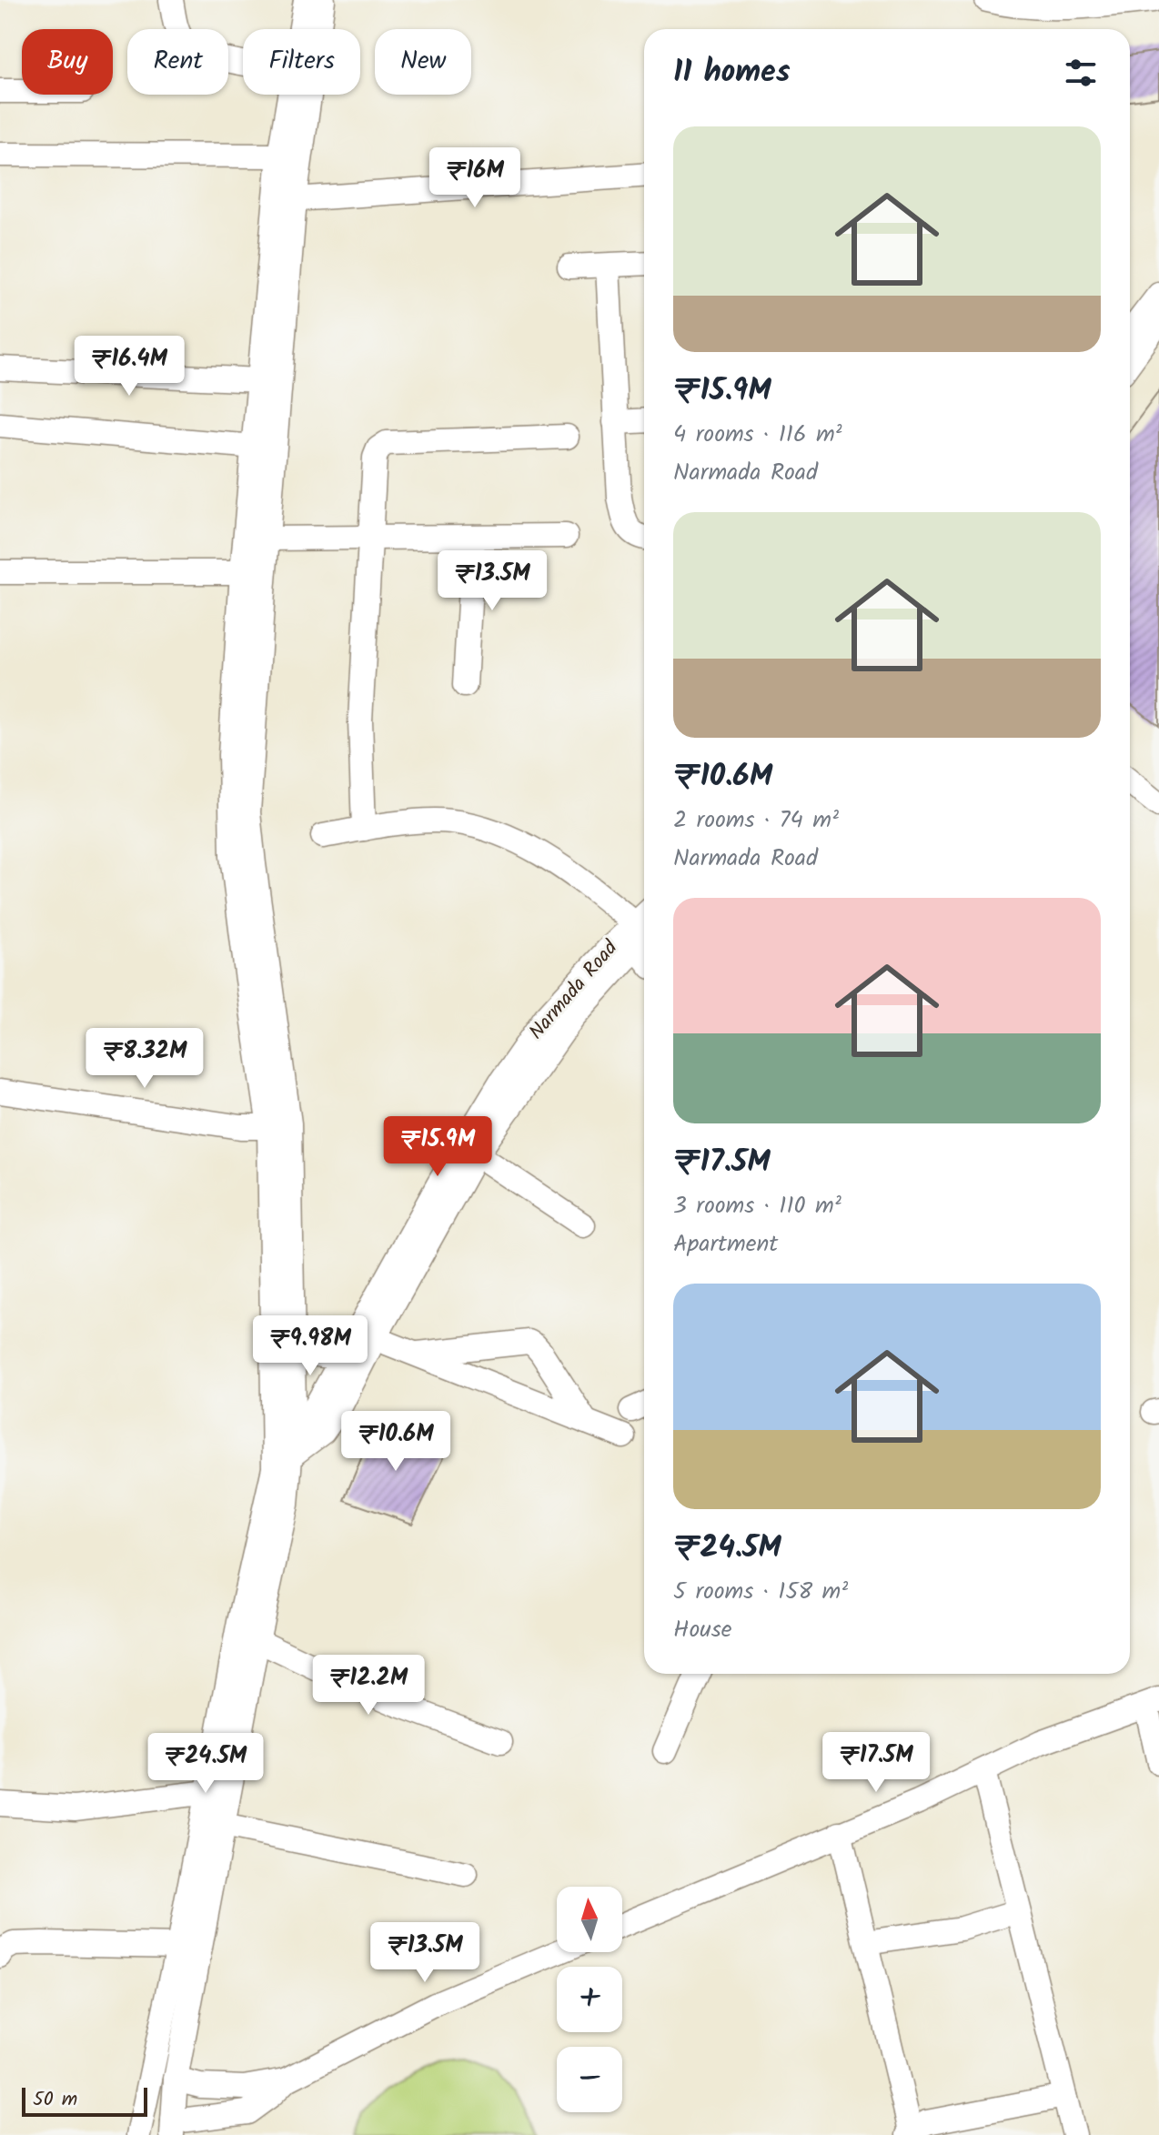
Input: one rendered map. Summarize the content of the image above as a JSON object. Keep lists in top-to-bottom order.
{
  "streets": {
    "street": ["Narmada Road"]
  },
  "scale_bar": "50 m",
  "north": "top",
  "page": {
    "chip": [
      "Buy",
      "Rent",
      "Filters",
      "New"
    ],
    "heading": "11 homes",
    "list": [
      {
        "name": "₹15.9M",
        "note": "4 rooms · 116 m² · Narmada Road"
      },
      {
        "name": "₹10.6M",
        "note": "2 rooms · 74 m² · Narmada Road"
      },
      {
        "name": "₹17.5M",
        "note": "3 rooms · 110 m² · Apartment"
      },
      {
        "name": "₹24.5M",
        "note": "5 rooms · 158 m² · House"
      }
    ],
    "price": [
      "₹16M",
      "₹16.4M",
      "₹13.5M",
      "₹8.32M",
      "₹15.9M",
      "₹9.98M",
      "₹10.6M",
      "₹12.2M",
      "₹17.5M",
      "₹24.5M",
      "₹13.5M"
    ],
    "map_buttons": ["+", "−"],
    "scale": "50 m"
  }
}
